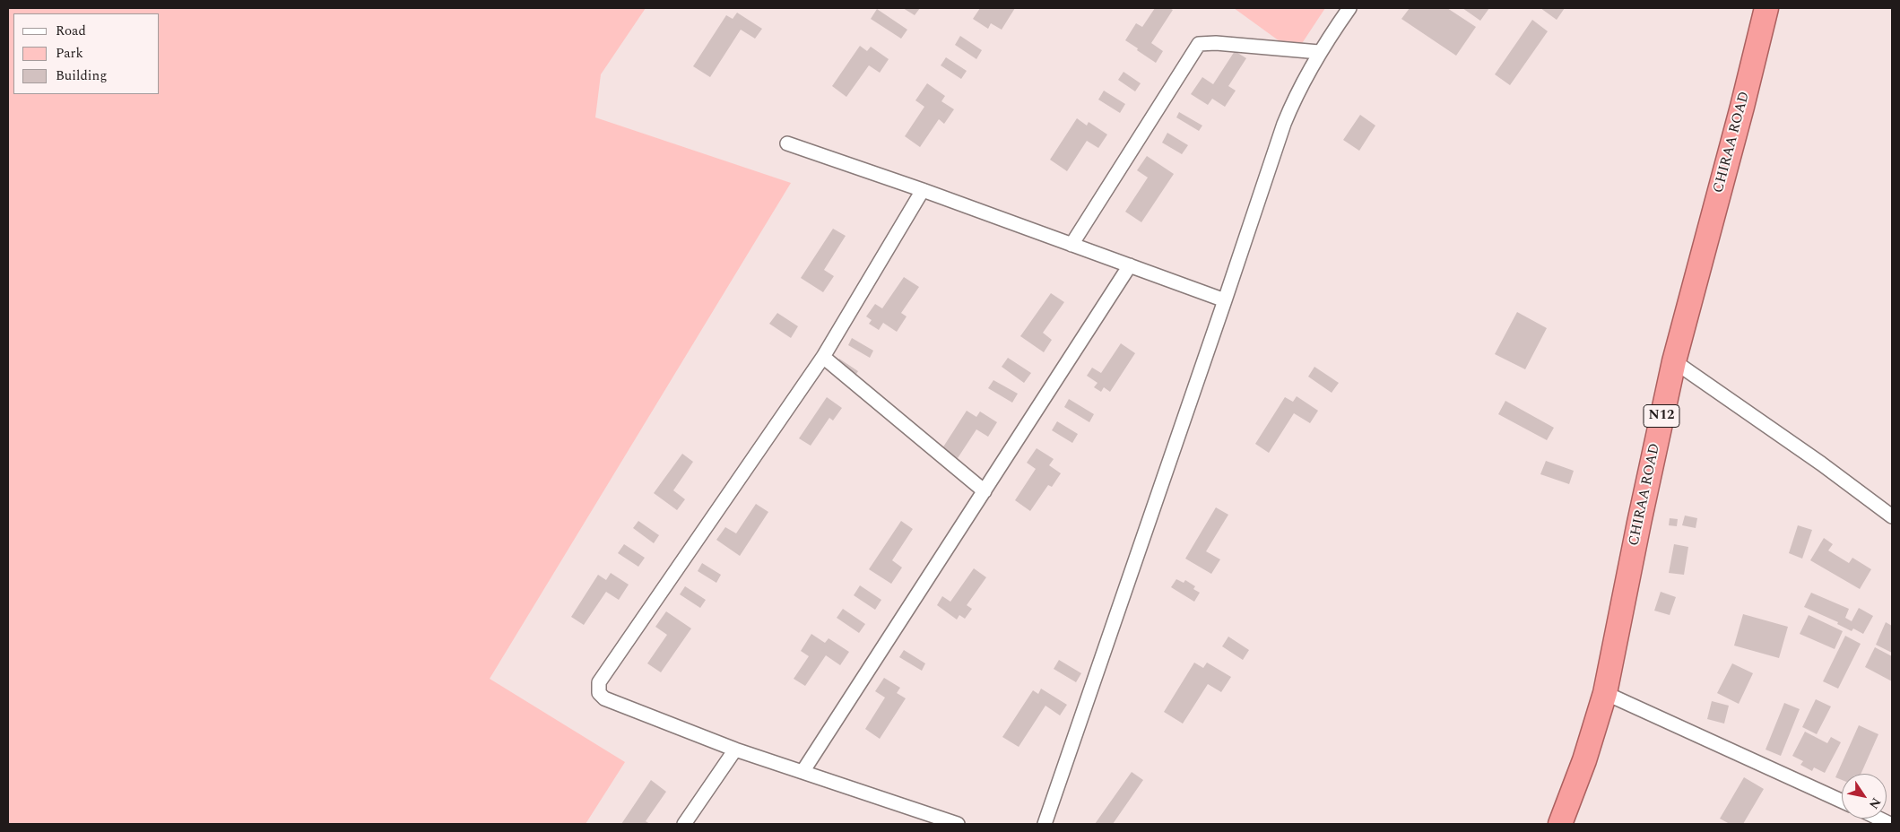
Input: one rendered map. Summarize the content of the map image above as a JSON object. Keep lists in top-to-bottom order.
{
  "streets": {
    "highway": ["CHIRAA ROAD", "N12"]
  },
  "legend": ["Road", "Park", "Building"],
  "north": "bottom right"
}
